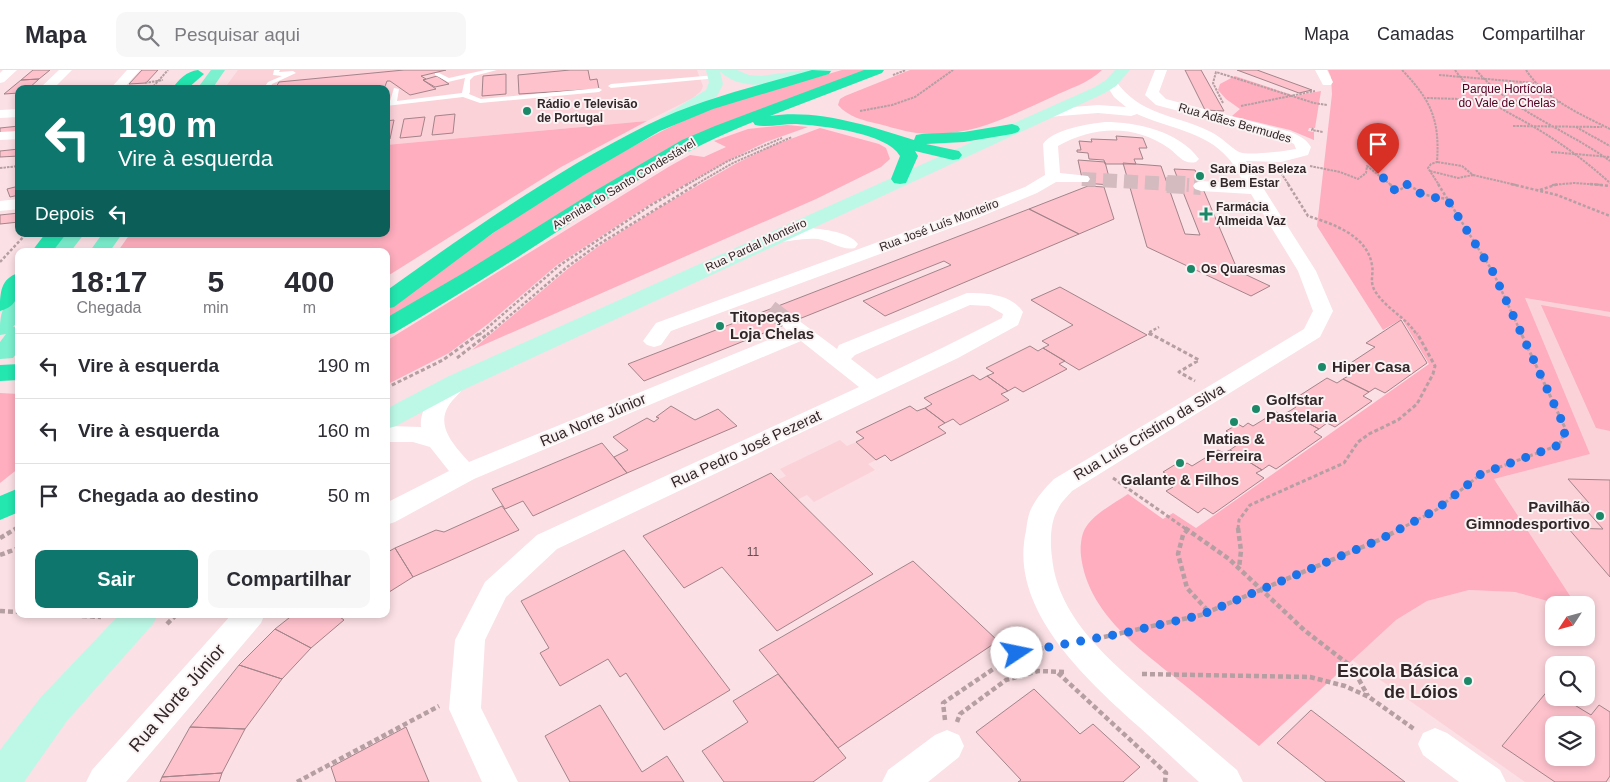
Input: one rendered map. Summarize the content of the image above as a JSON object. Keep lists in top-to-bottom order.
{
  "streets": {
    "highway": ["Avenida do Santo Condestável"],
    "street": [
      "Rua Adães Bermudes",
      "Rua José Luís Monteiro",
      "Rua Pardal Monteiro",
      "Rua Norte Júnior",
      "Rua Luís Cristino da Silva",
      "Rua Pedro José Pezerat"
    ]
  },
  "crossings": [
    ["Rua Adães Bermudes", "Rua Luís Cristino da Silva"],
    ["Rua Norte Júnior", "Rua Pedro José Pezerat"]
  ],
  "parks": ["Parque Hortícola do Vale de Chelas"],
  "places": {
    "other": [
      "Rádio e Televisão de Portugal",
      "Sara Dias Beleza e Bem Estar",
      "Os Quaresmas",
      "Titopeças Loja Chelas",
      "Hiper Casa",
      "Golfstar Pastelaria",
      "Matias & Ferreira",
      "Galante & Filhos",
      "Pavilhão Gimnodesportivo",
      "Escola Básica de Lóios"
    ],
    "health": ["Farmácia Almeida Vaz"]
  },
  "house_numbers": ["11"],
  "north": "bottom left",
  "page": {
    "header": "Mapa",
    "search": "Pesquisar aqui",
    "nav": ["Mapa", "Camadas", "Compartilhar"],
    "turn": ["190 m", "Vire à esquerda"],
    "then": "Depois",
    "eta": [
      "18:17",
      "Chegada",
      "5",
      "min",
      "400",
      "m"
    ],
    "list": [
      {
        "name": "Vire à esquerda",
        "value": "190 m"
      },
      {
        "name": "Vire à esquerda",
        "value": "160 m"
      },
      {
        "name": "Chegada ao destino",
        "value": "50 m"
      }
    ],
    "buttons": ["Sair", "Compartilhar"]
  }
}
